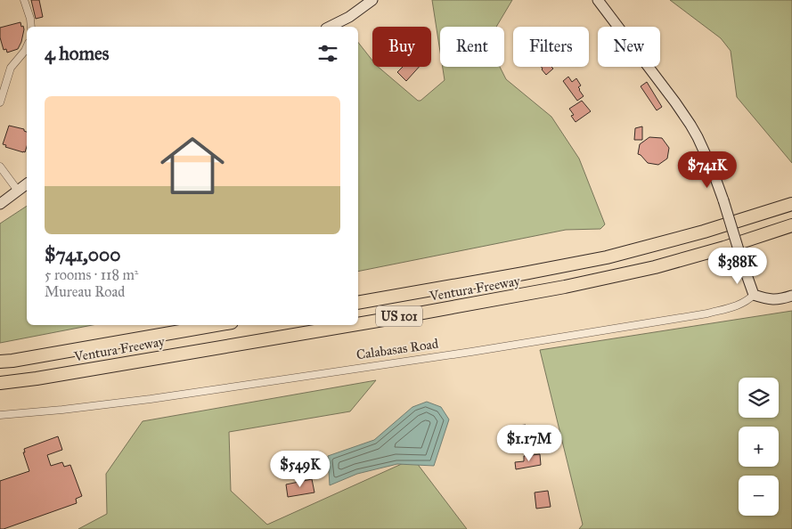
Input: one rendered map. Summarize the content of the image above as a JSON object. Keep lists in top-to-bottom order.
{
  "streets": {
    "highway": ["Ventura Freeway", "US 101"],
    "street": ["Calabasas Road"]
  },
  "page": {
    "chip": [
      "Buy",
      "Rent",
      "Filters",
      "New"
    ],
    "heading": "4 homes",
    "list": [
      {
        "name": "$741,000",
        "note": "5 rooms · 118 m² · Mureau Road"
      }
    ],
    "price": [
      "$741K",
      "$388K",
      "$1.17M",
      "$549K"
    ],
    "map_buttons": ["+", "−"]
  }
}
